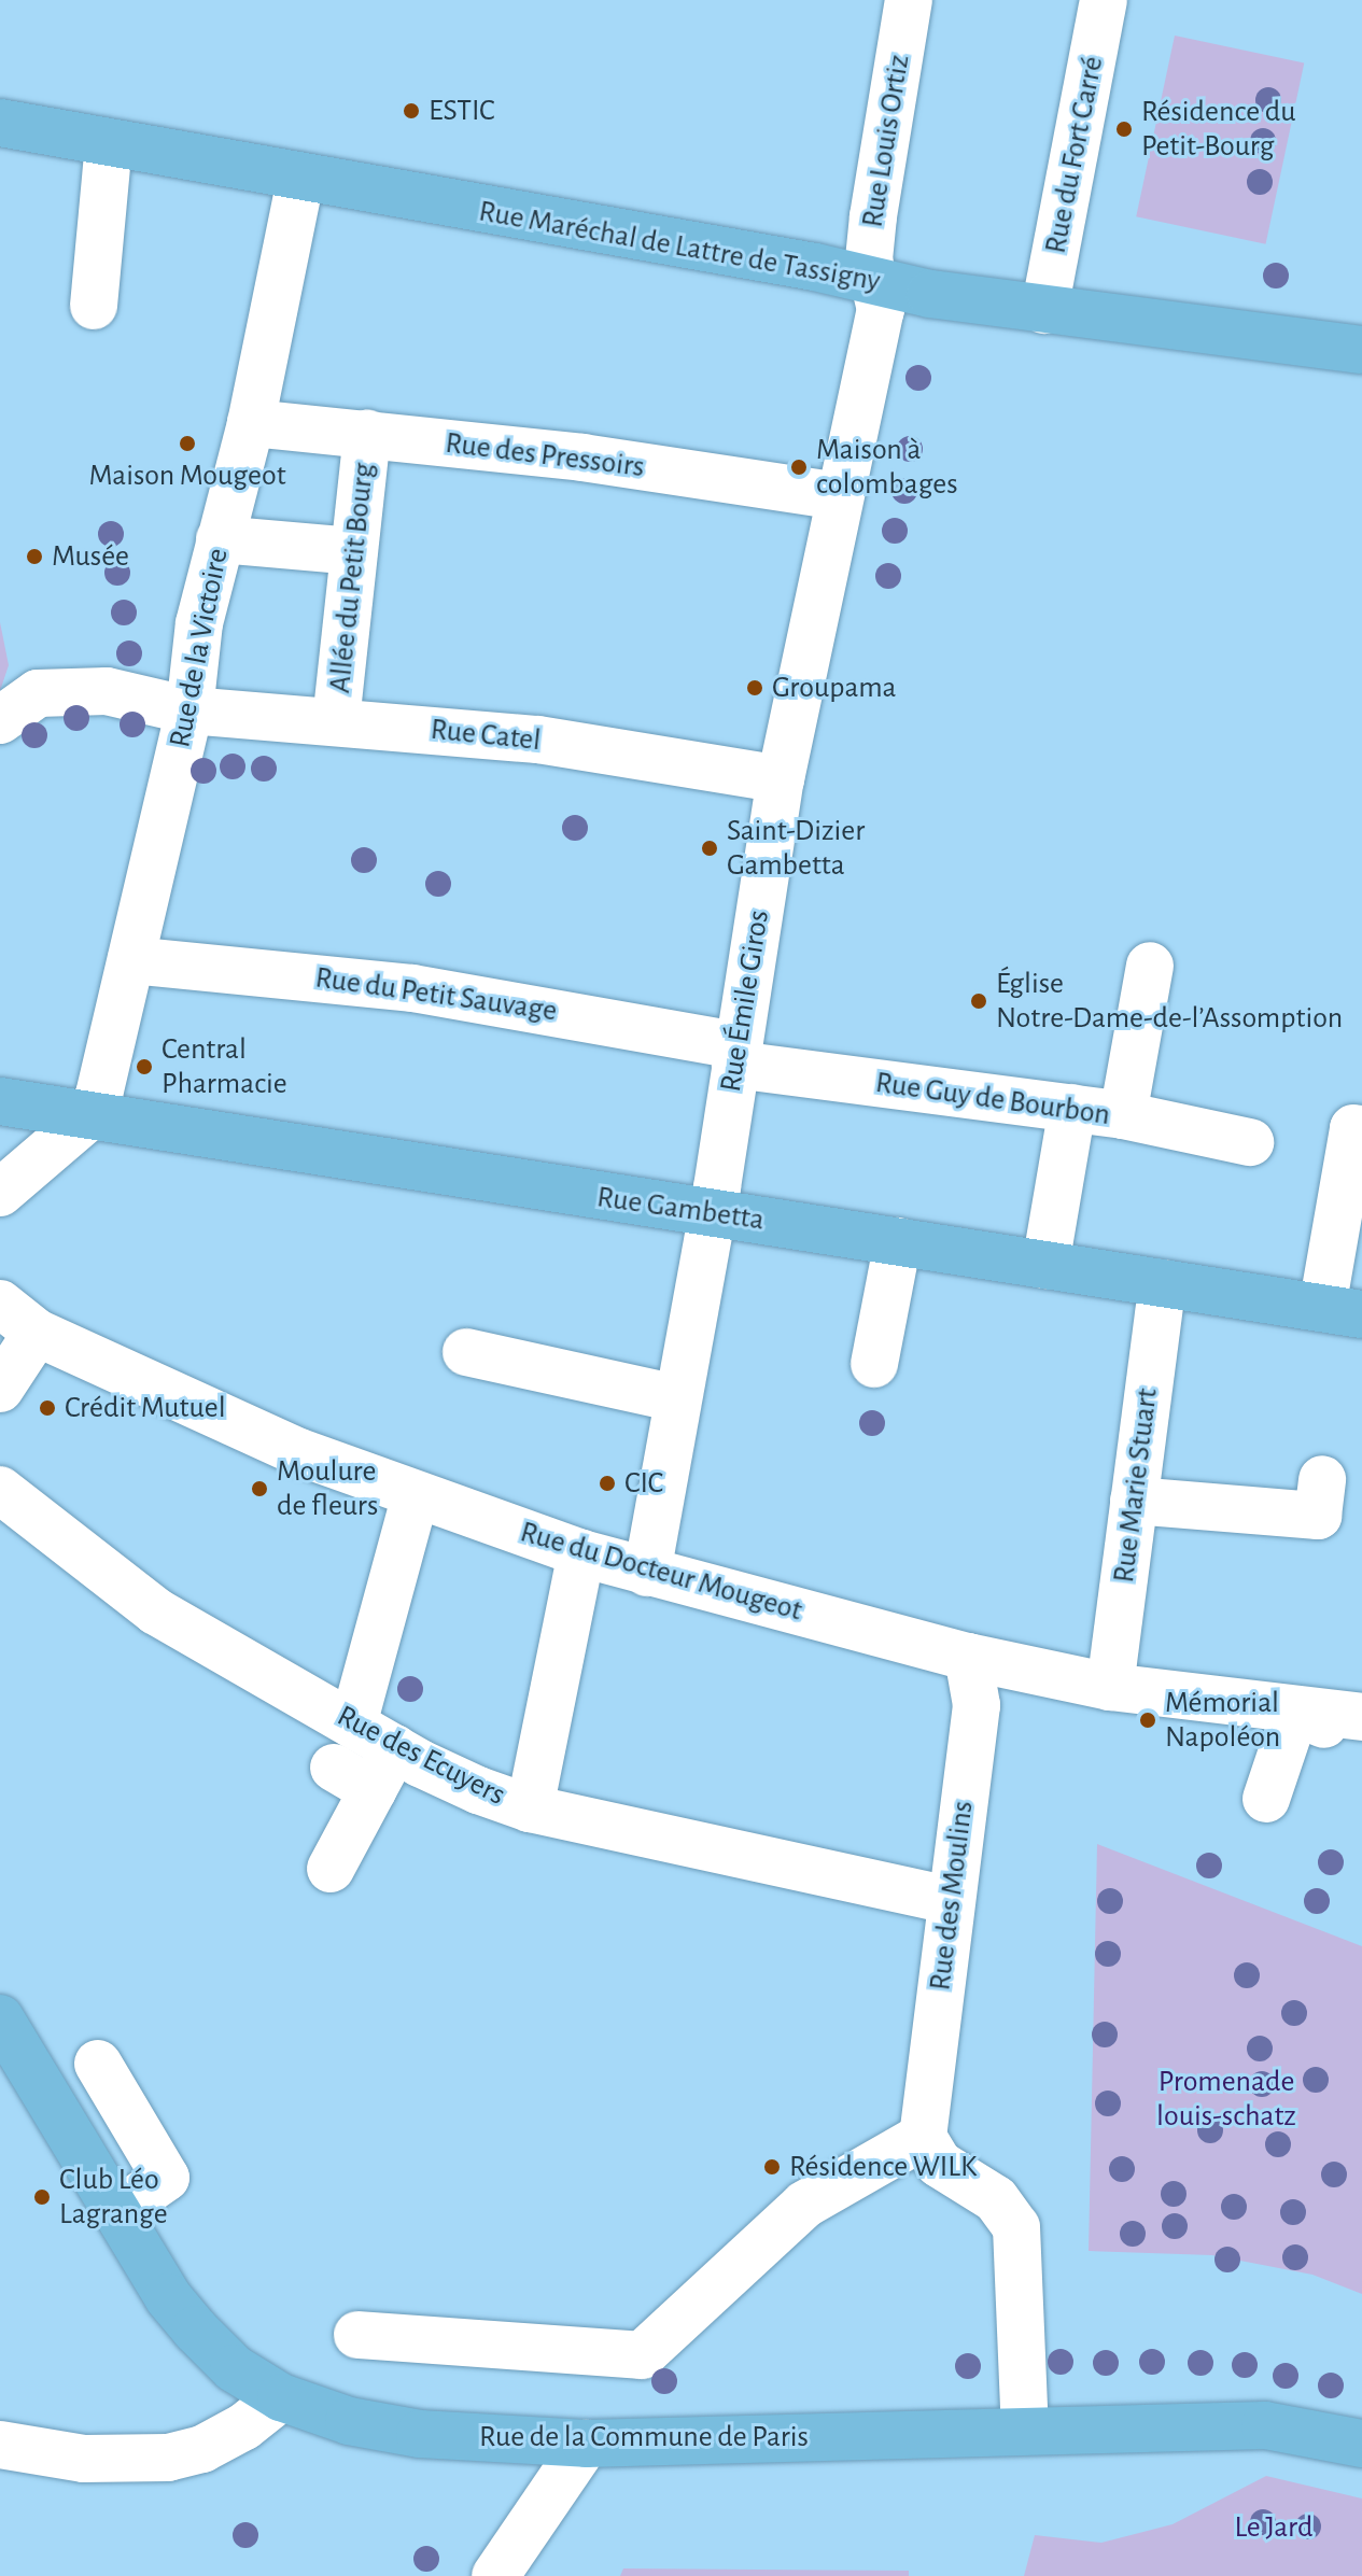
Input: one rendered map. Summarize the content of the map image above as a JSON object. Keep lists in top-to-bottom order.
{
  "streets": {
    "main road": ["Rue Maréchal de Lattre de Tassigny", "Rue Gambetta", "Rue de la Commune de Paris"],
    "street": [
      "Rue Louis Ortiz",
      "Rue du Fort Carré",
      "Rue des Pressoirs",
      "Allée du Petit Bourg",
      "Rue de la Victoire",
      "Rue Catel",
      "Rue du Petit Sauvage",
      "Rue Émile Giros",
      "Rue Guy de Bourbon",
      "Rue Marie Stuart",
      "Rue du Docteur Mougeot",
      "Rue des Ecuyers",
      "Rue des Moulins"
    ]
  },
  "crossings": [
    ["Rue Louis Ortiz", "Rue Maréchal de Lattre de Tassigny"],
    ["Rue Louis Ortiz", "Rue Émile Giros"],
    ["Rue du Fort Carré", "Rue Maréchal de Lattre de Tassigny"],
    ["Rue Maréchal de Lattre de Tassigny", "Rue de la Victoire"],
    ["Rue Maréchal de Lattre de Tassigny", "Rue Émile Giros"],
    ["Rue des Pressoirs", "Allée du Petit Bourg"],
    ["Rue des Pressoirs", "Rue de la Victoire"],
    ["Rue des Pressoirs", "Rue Émile Giros"],
    ["Allée du Petit Bourg", "Rue Catel"],
    ["Rue de la Victoire", "Rue Catel"],
    ["Rue de la Victoire", "Rue du Petit Sauvage"],
    ["Rue de la Victoire", "Rue Gambetta"],
    ["Rue Catel", "Rue Émile Giros"],
    ["Rue du Petit Sauvage", "Rue Émile Giros"],
    ["Rue du Petit Sauvage", "Rue Guy de Bourbon"],
    ["Rue Émile Giros", "Rue Guy de Bourbon"],
    ["Rue Émile Giros", "Rue Gambetta"],
    ["Rue Émile Giros", "Rue du Docteur Mougeot"],
    ["Rue Gambetta", "Rue Marie Stuart"],
    ["Rue Marie Stuart", "Rue du Docteur Mougeot"],
    ["Rue du Docteur Mougeot", "Rue des Moulins"],
    ["Rue des Ecuyers", "Rue des Moulins"]
  ],
  "parks": ["Promenade louis-schatz", "Le Jard"],
  "places": [
    "ESTIC",
    "Résidence du Petit-Bourg",
    "Maison Mougeot",
    "Maison à colombages",
    "Musée",
    "Groupama",
    "Saint-Dizier Gambetta",
    "Église Notre-Dame-de-l’Assomption",
    "Central Pharmacie",
    "Crédit Mutuel",
    "CIC",
    "Moulure de fleurs",
    "Mémorial Napoléon",
    "Résidence WILK",
    "Club Léo Lagrange"
  ]
}
